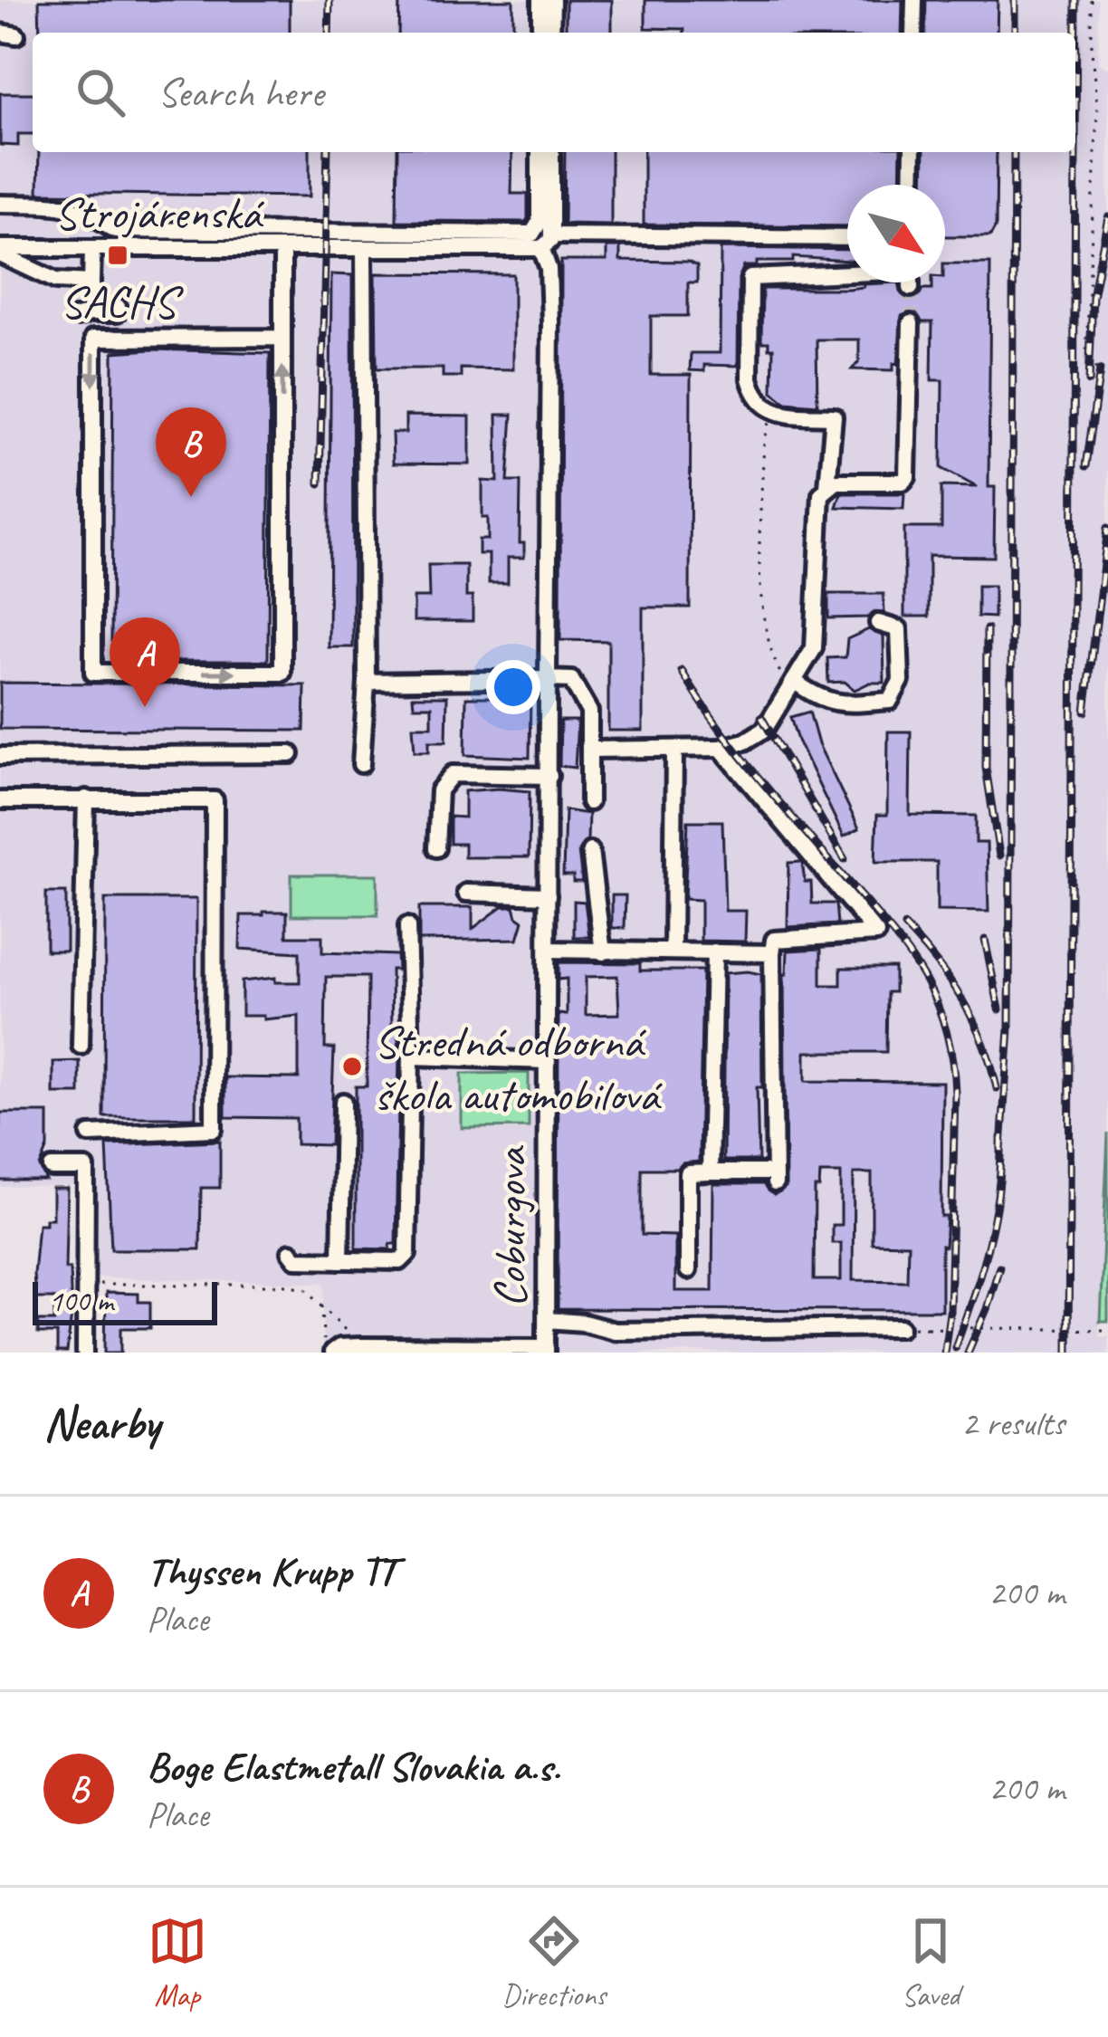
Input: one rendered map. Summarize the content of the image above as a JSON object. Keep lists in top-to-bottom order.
{
  "streets": {
    "street": ["Strojárenská", "Coburgova"]
  },
  "crossings": [
    ["Strojárenská", "Coburgova"]
  ],
  "places": {
    "transit": ["SACHS"],
    "other": ["Stredná odborná škola automobilová"]
  },
  "scale_bar": "100 m",
  "north": "bottom right",
  "page": {
    "search": "Search here",
    "pins": ["B", "A"],
    "scale": "100 m",
    "heading": ["Nearby", "2 results"],
    "list": [
      {
        "mark": "A",
        "name": "Thyssen Krupp TT",
        "note": "Place",
        "value": "200 m"
      },
      {
        "mark": "B",
        "name": "Boge Elastmetall Slovakia a.s.",
        "note": "Place",
        "value": "200 m"
      }
    ],
    "nav": ["Map", "Directions", "Saved"]
  }
}
